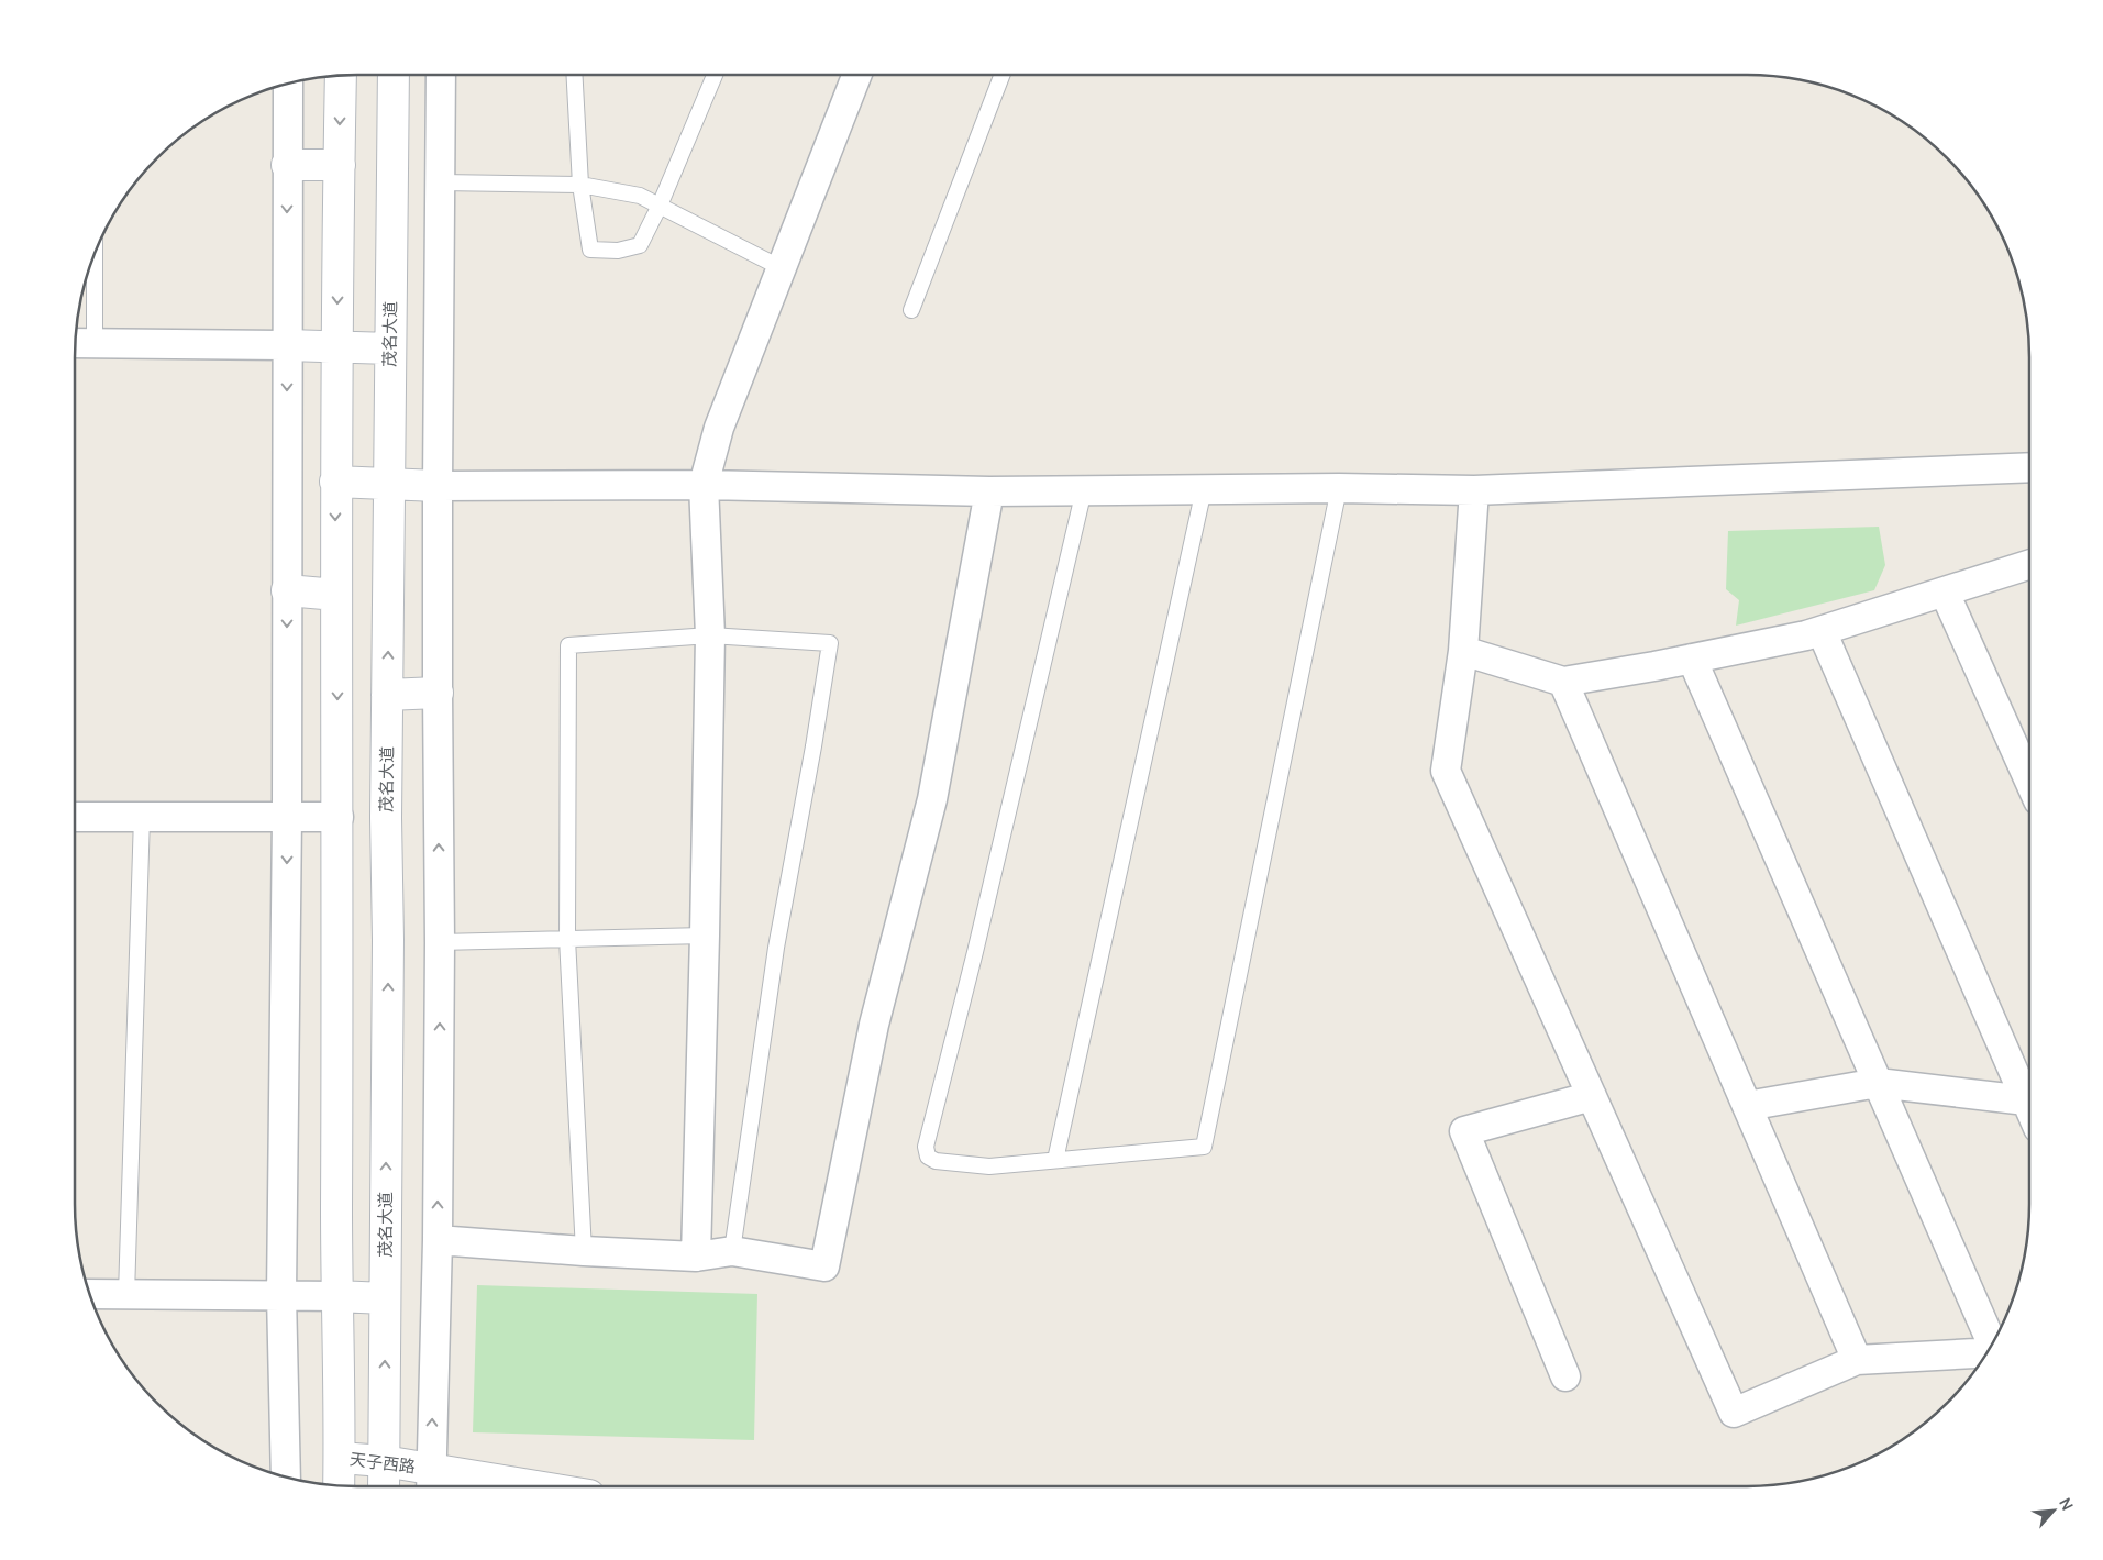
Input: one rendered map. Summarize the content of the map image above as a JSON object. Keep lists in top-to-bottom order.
{
  "streets": {
    "main road": ["茂名大道", "天子西路"]
  },
  "crossings": [
    ["茂名大道", "天子西路"]
  ],
  "north": "top right"
}
